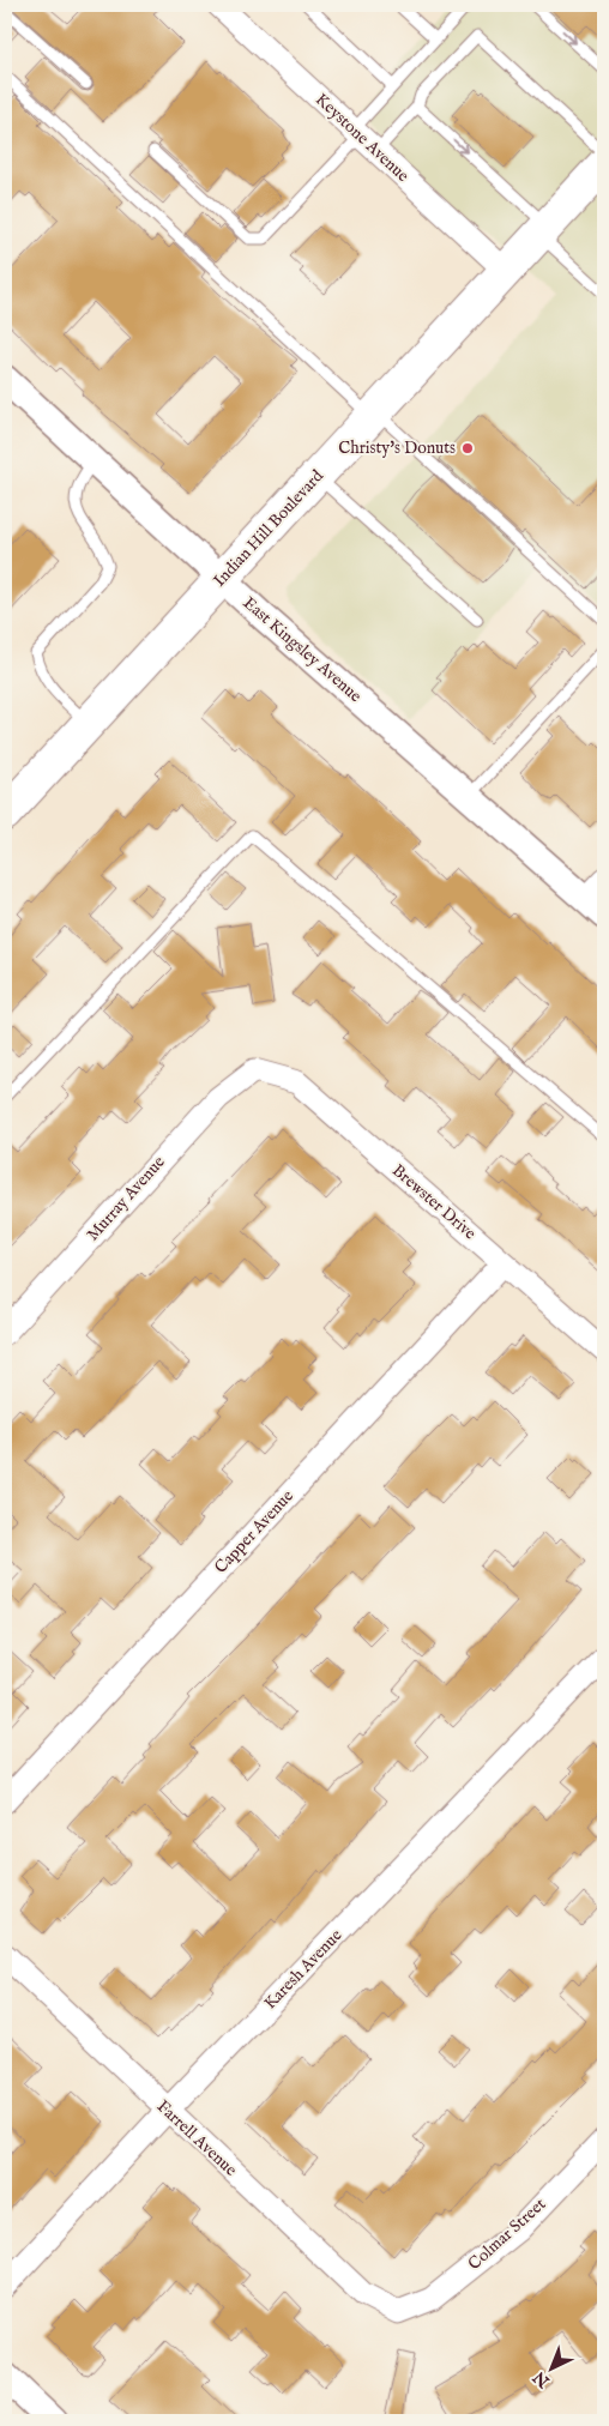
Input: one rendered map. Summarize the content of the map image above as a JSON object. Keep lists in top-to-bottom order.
{
  "streets": {
    "main road": ["Indian Hill Boulevard"],
    "street": [
      "Keystone Avenue",
      "East Kingsley Avenue",
      "Murray Avenue",
      "Brewster Drive",
      "Capper Avenue",
      "Karesh Avenue",
      "Farrell Avenue",
      "Colmar Street"
    ]
  },
  "crossings": [
    ["Keystone Avenue", "Indian Hill Boulevard"],
    ["Indian Hill Boulevard", "East Kingsley Avenue"],
    ["Murray Avenue", "Brewster Drive"],
    ["Brewster Drive", "Capper Avenue"],
    ["Karesh Avenue", "Farrell Avenue"],
    ["Farrell Avenue", "Colmar Street"]
  ],
  "places": ["Christy's Donuts"],
  "north": "bottom left"
}
